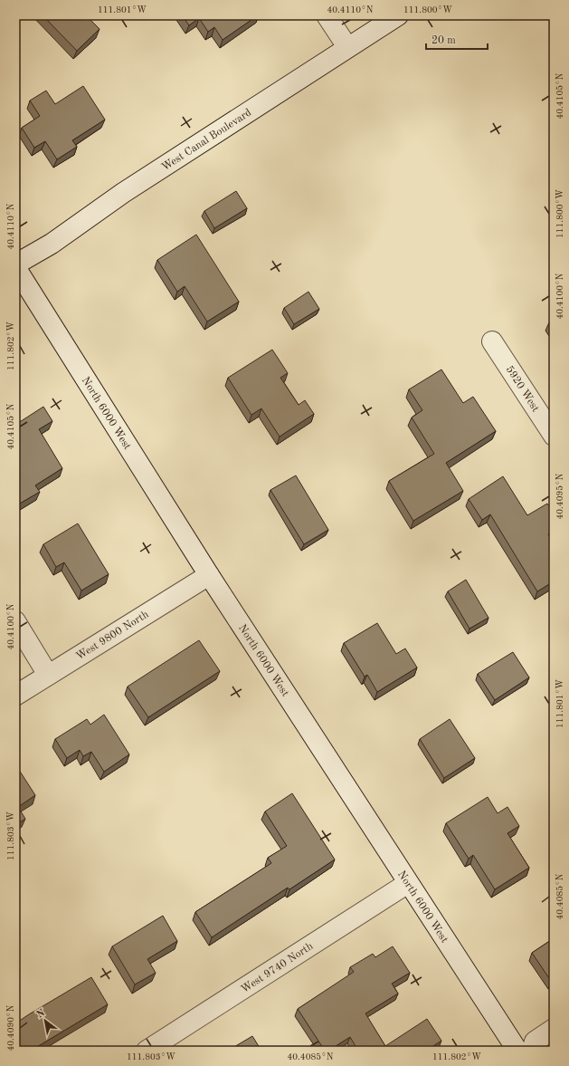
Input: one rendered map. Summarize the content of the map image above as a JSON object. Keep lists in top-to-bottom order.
{
  "streets": {
    "street": [
      "West Canal Boulevard",
      "5920 West",
      "North 6000 West",
      "West 9800 North",
      "West 9740 North"
    ]
  },
  "crossings": [
    ["West Canal Boulevard", "North 6000 West"],
    ["North 6000 West", "West 9800 North"],
    ["North 6000 West", "West 9740 North"]
  ],
  "scale_bar": "20 m",
  "north": "top left",
  "coordinates": [
    "111.801°W",
    "40.4110°N",
    "111.800°W",
    "40.4105°N",
    "40.4100°N",
    "111.802°W",
    "40.4095°N",
    "111.803°W",
    "40.4085°N",
    "40.4090°N"
  ]
}
